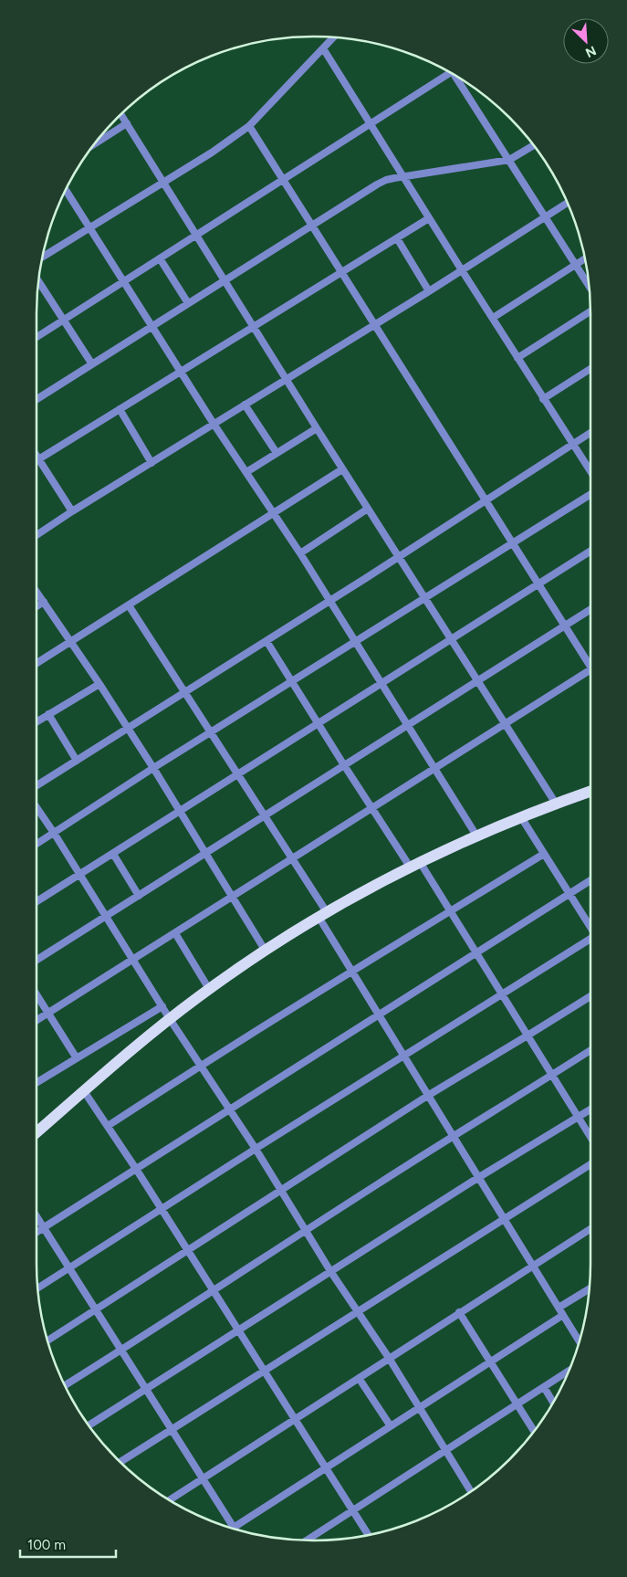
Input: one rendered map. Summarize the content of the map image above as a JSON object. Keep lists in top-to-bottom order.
{
  "scale_bar": "100 m",
  "north": "bottom right"
}
